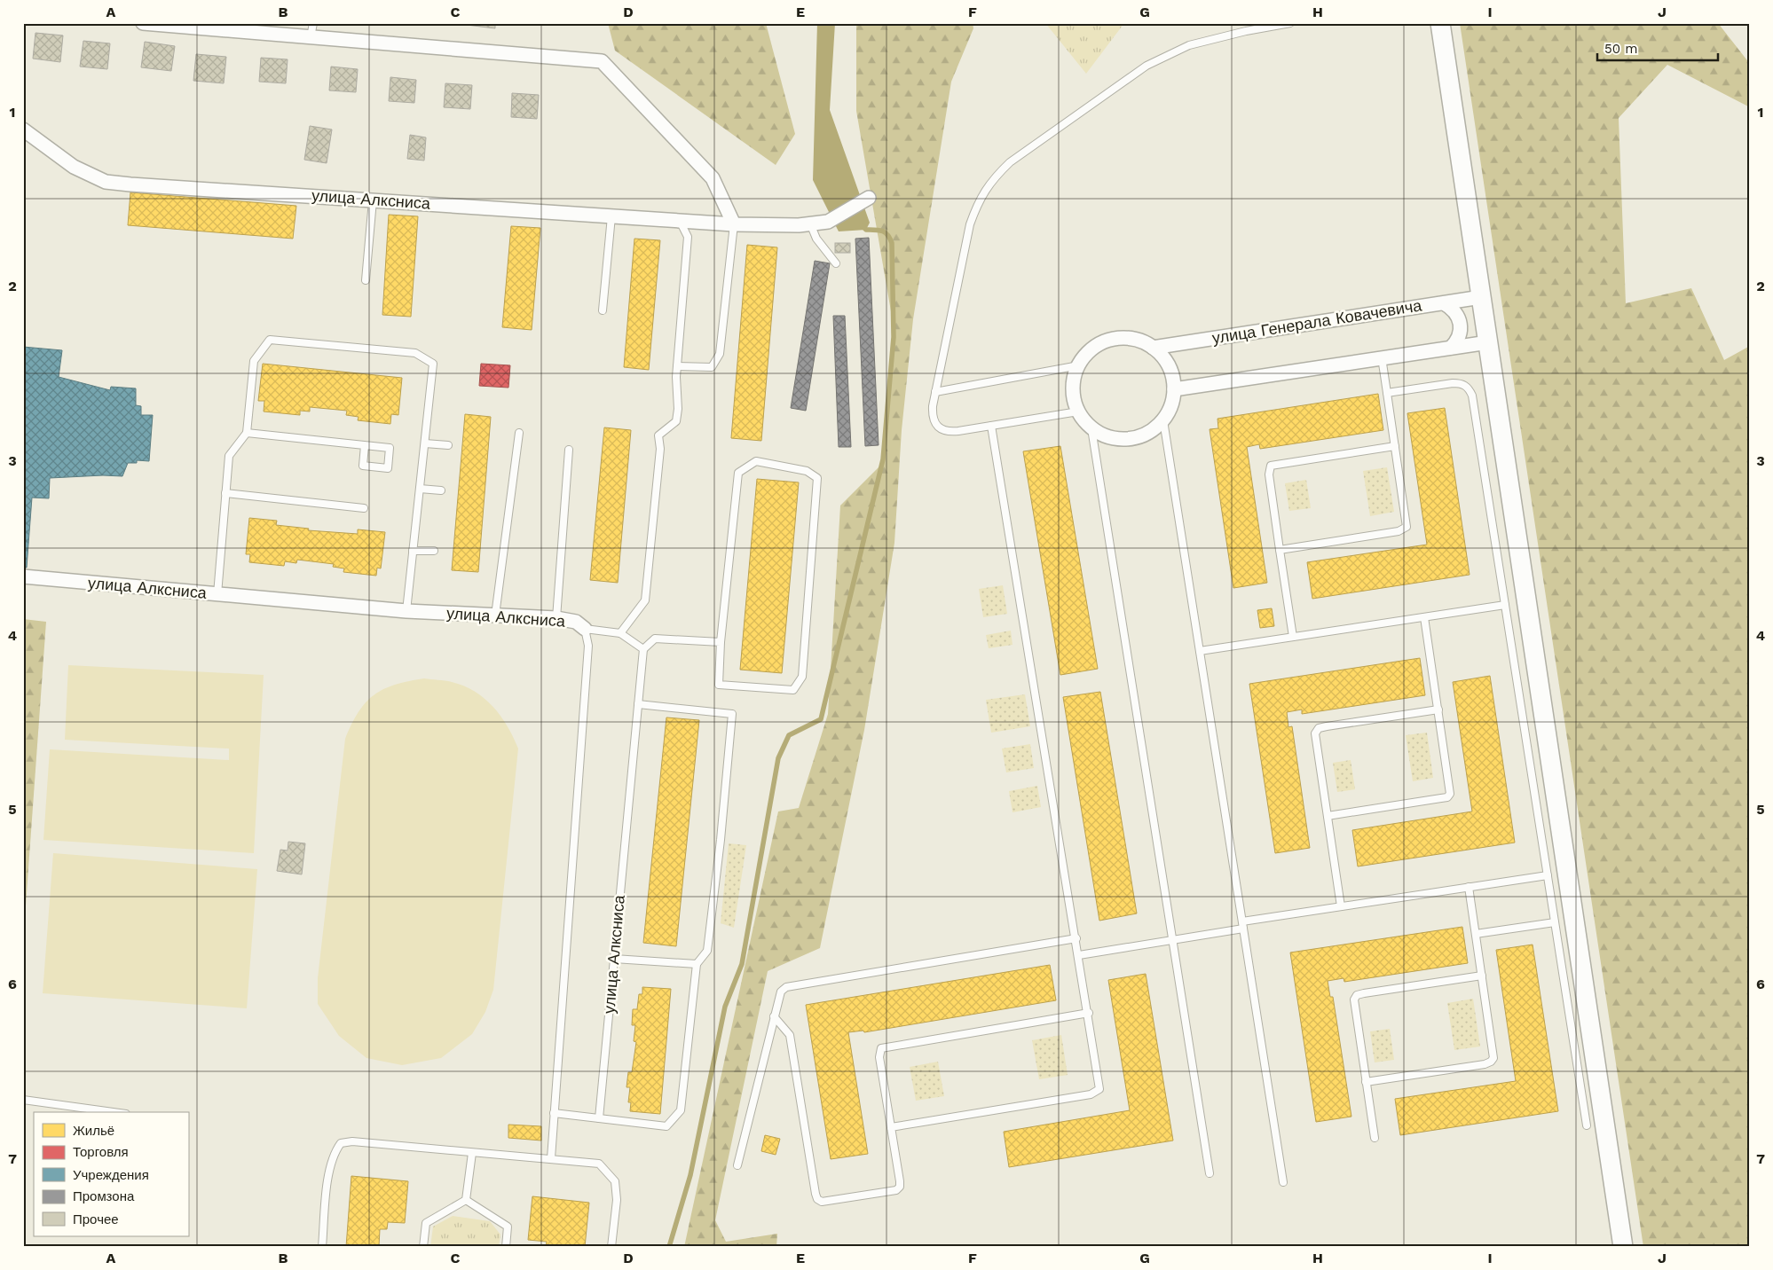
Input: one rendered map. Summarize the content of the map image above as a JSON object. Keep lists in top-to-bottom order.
{
  "streets": {
    "street": ["улица Алксниса", "улица Генерала Ковачевича"]
  },
  "legend": [
    "Жильё",
    "Торговля",
    "Учреждения",
    "Промзона",
    "Прочее"
  ],
  "scale_bar": "50 m",
  "grid": {
    "columns": [
      "A",
      "B",
      "C",
      "D",
      "E",
      "F",
      "G",
      "H",
      "I",
      "J"
    ],
    "rows": [
      "1",
      "2",
      "3",
      "4",
      "5",
      "6",
      "7"
    ]
  }
}
